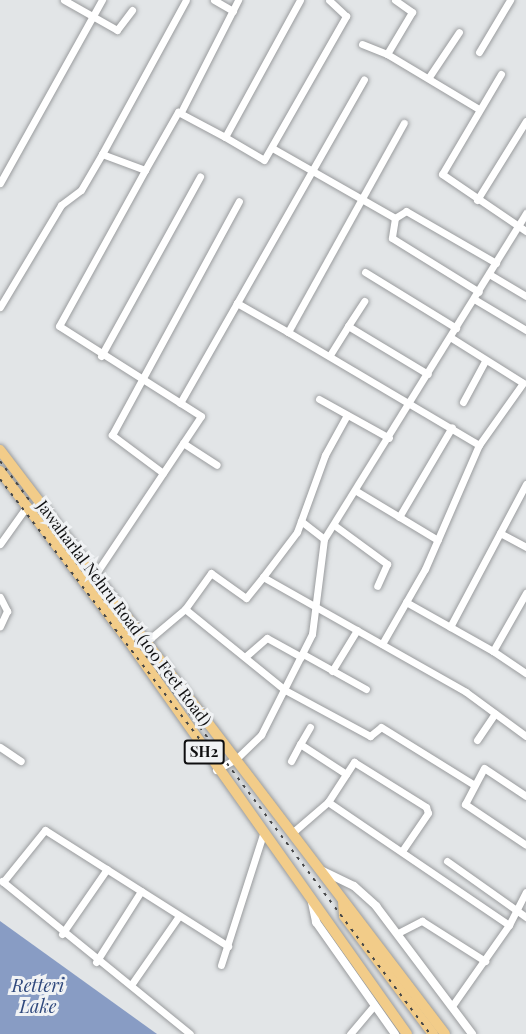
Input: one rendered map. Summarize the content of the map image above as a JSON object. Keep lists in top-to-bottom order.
{
  "streets": {
    "main road": ["Jawaharlal Nehru Road (100 Feet Road)", "SH2"]
  },
  "water": ["Retteri Lake"]
}
